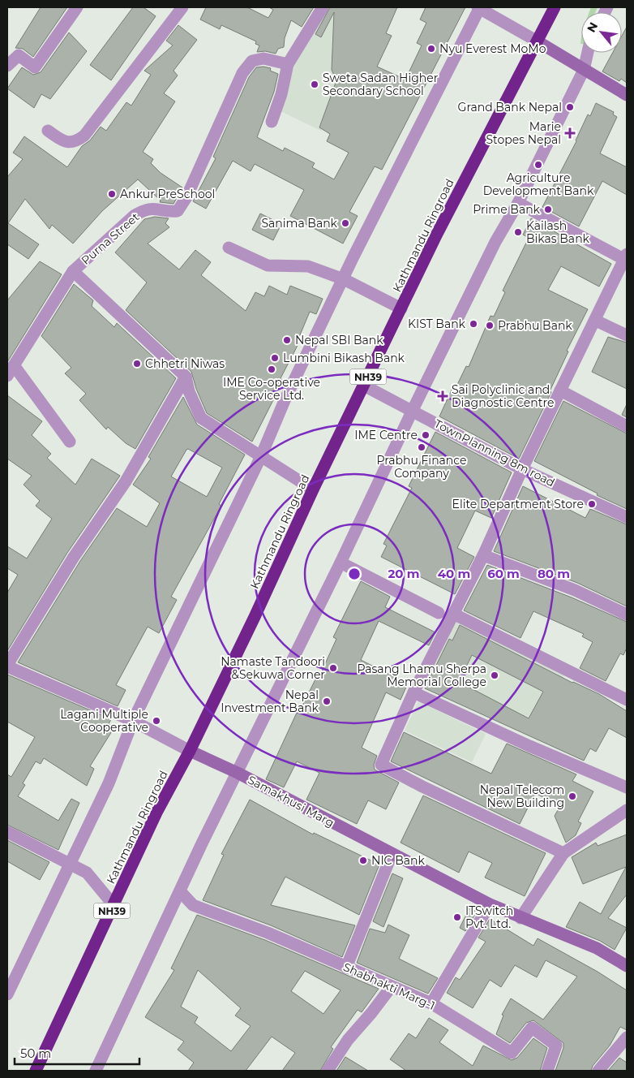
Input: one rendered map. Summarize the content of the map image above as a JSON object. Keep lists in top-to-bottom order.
{
  "streets": {
    "highway": ["Kathmandu Ringroad", "NH39"],
    "main road": ["Samakhusi Marg"],
    "street": ["Purna Street", "TownPlanning 8m road", "Shabhakti Marg-1"]
  },
  "crossings": [
    ["Kathmandu Ringroad", "TownPlanning 8m road"],
    ["Kathmandu Ringroad", "Samakhusi Marg"]
  ],
  "places": {
    "other": [
      "Nyu Everest MoMo",
      "Sweta Sadan Higher Secondary School",
      "Grand Bank Nepal",
      "Agriculture Development Bank",
      "Ankur PreSchool",
      "Prime Bank",
      "Sanima Bank",
      "Kailash Bikas Bank",
      "KIST Bank",
      "Prabhu Bank",
      "Nepal SBI Bank",
      "Lumbini Bikash Bank",
      "Chhetri Niwas",
      "IME Co-operative Service Ltd.",
      "IME Centre",
      "Prabhu Finance Company",
      "Elite Department Store",
      "Namaste Tandoori &Sekuwa Corner",
      "Pasang Lhamu Sherpa Memorial College",
      "Nepal Investment Bank",
      "Lagani Multiple Cooperative",
      "Nepal Telecom New Building",
      "NIC Bank",
      "ITSwitch Pvt. Ltd."
    ],
    "health": ["Marie Stopes Nepal", "Sai Polyclinic and Diagnostic Centre"]
  },
  "scale_bar": "50 m",
  "north": "top left",
  "rings": [
    "20 m",
    "40 m",
    "60 m",
    "80 m"
  ]
}
